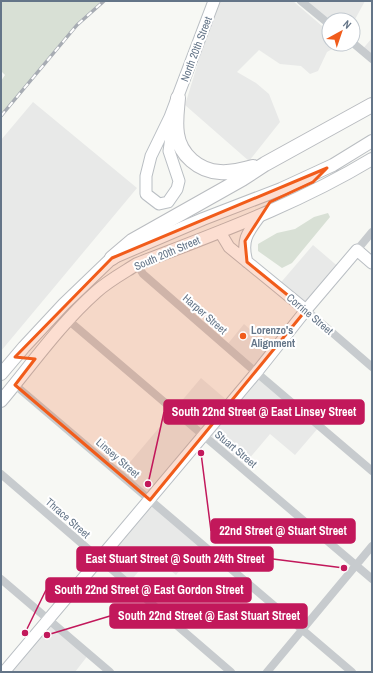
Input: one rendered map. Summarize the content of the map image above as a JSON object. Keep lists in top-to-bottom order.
{
  "streets": {
    "main road": ["South 20th Street"],
    "street": [
      "North 20th Street",
      "Harper Street",
      "Corrine Street",
      "Stuart Street",
      "Linsey Street",
      "Thrace Street"
    ]
  },
  "crossings": [
    ["South 20th Street", "Harper Street"],
    ["South 20th Street", "Corrine Street"],
    ["South 20th Street", "Stuart Street"],
    ["South 20th Street", "Linsey Street"]
  ],
  "places": [
    "Lorenzo's Alignment",
    "22nd Street @ Stuart Street",
    "South 22nd Street @ East Linsey Street",
    "East Stuart Street @ South 24th Street",
    "South 22nd Street @ East Gordon Street",
    "South 22nd Street @ East Stuart Street"
  ],
  "north": "top right"
}
